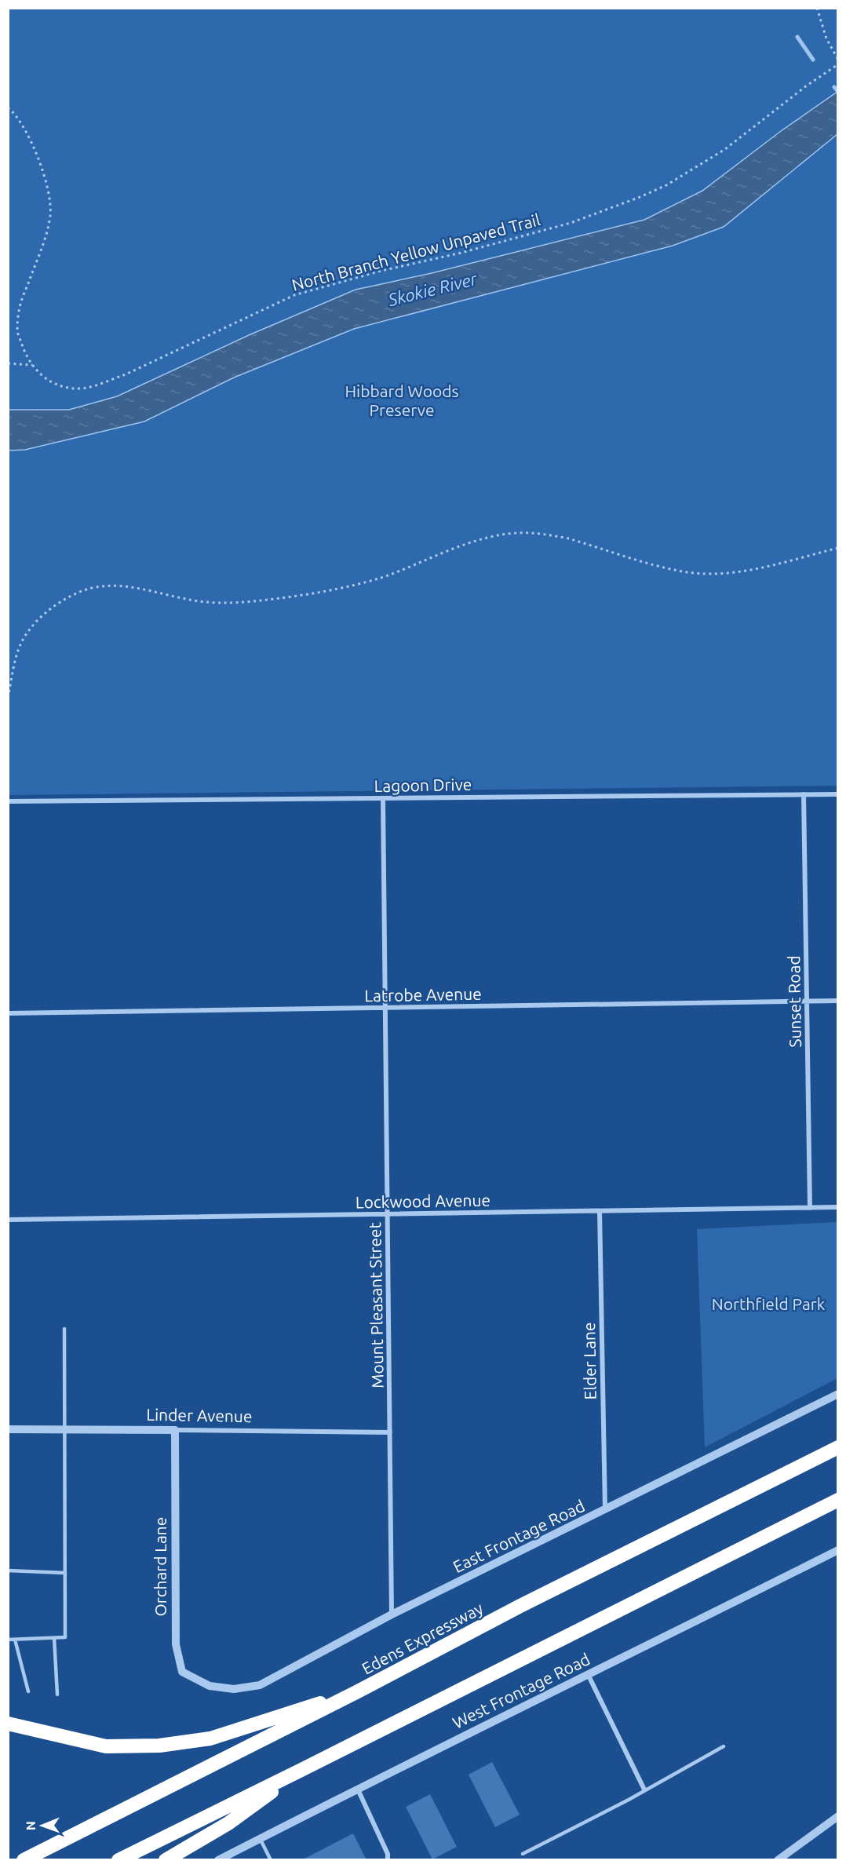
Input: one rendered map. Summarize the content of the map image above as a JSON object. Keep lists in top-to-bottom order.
{
  "streets": {
    "highway": ["Edens Expressway"],
    "street": [
      "Lagoon Drive",
      "Latrobe Avenue",
      "Sunset Road",
      "Lockwood Avenue",
      "Mount Pleasant Street",
      "Elder Lane",
      "Linder Avenue",
      "East Frontage Road",
      "Orchard Lane",
      "West Frontage Road"
    ],
    "path": ["North Branch Yellow Unpaved Trail"]
  },
  "crossings": [
    ["Lagoon Drive", "Sunset Road"],
    ["Lagoon Drive", "Mount Pleasant Street"],
    ["Latrobe Avenue", "Sunset Road"],
    ["Latrobe Avenue", "Mount Pleasant Street"],
    ["Sunset Road", "Lockwood Avenue"],
    ["Lockwood Avenue", "Mount Pleasant Street"],
    ["Lockwood Avenue", "Elder Lane"],
    ["Mount Pleasant Street", "Linder Avenue"],
    ["Mount Pleasant Street", "East Frontage Road"],
    ["Elder Lane", "East Frontage Road"],
    ["Linder Avenue", "Orchard Lane"],
    ["East Frontage Road", "Orchard Lane"]
  ],
  "water": ["Skokie River"],
  "parks": ["Hibbard Woods Preserve", "Northfield Park"],
  "north": "left"
}
